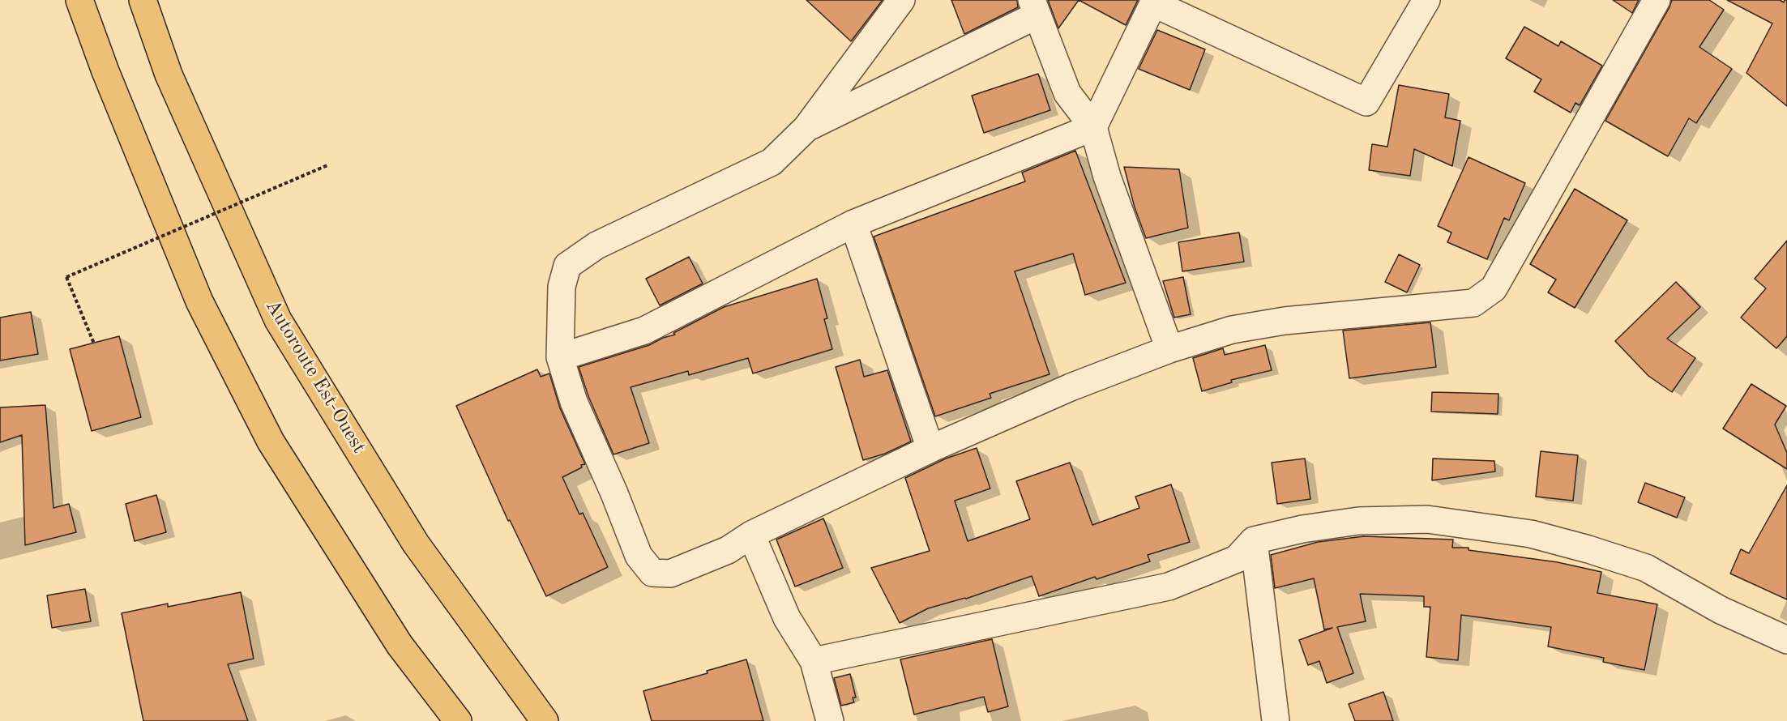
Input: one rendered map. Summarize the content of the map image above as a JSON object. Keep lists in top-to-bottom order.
{
  "streets": {
    "highway": ["Autoroute Est-Ouest"]
  }
}
